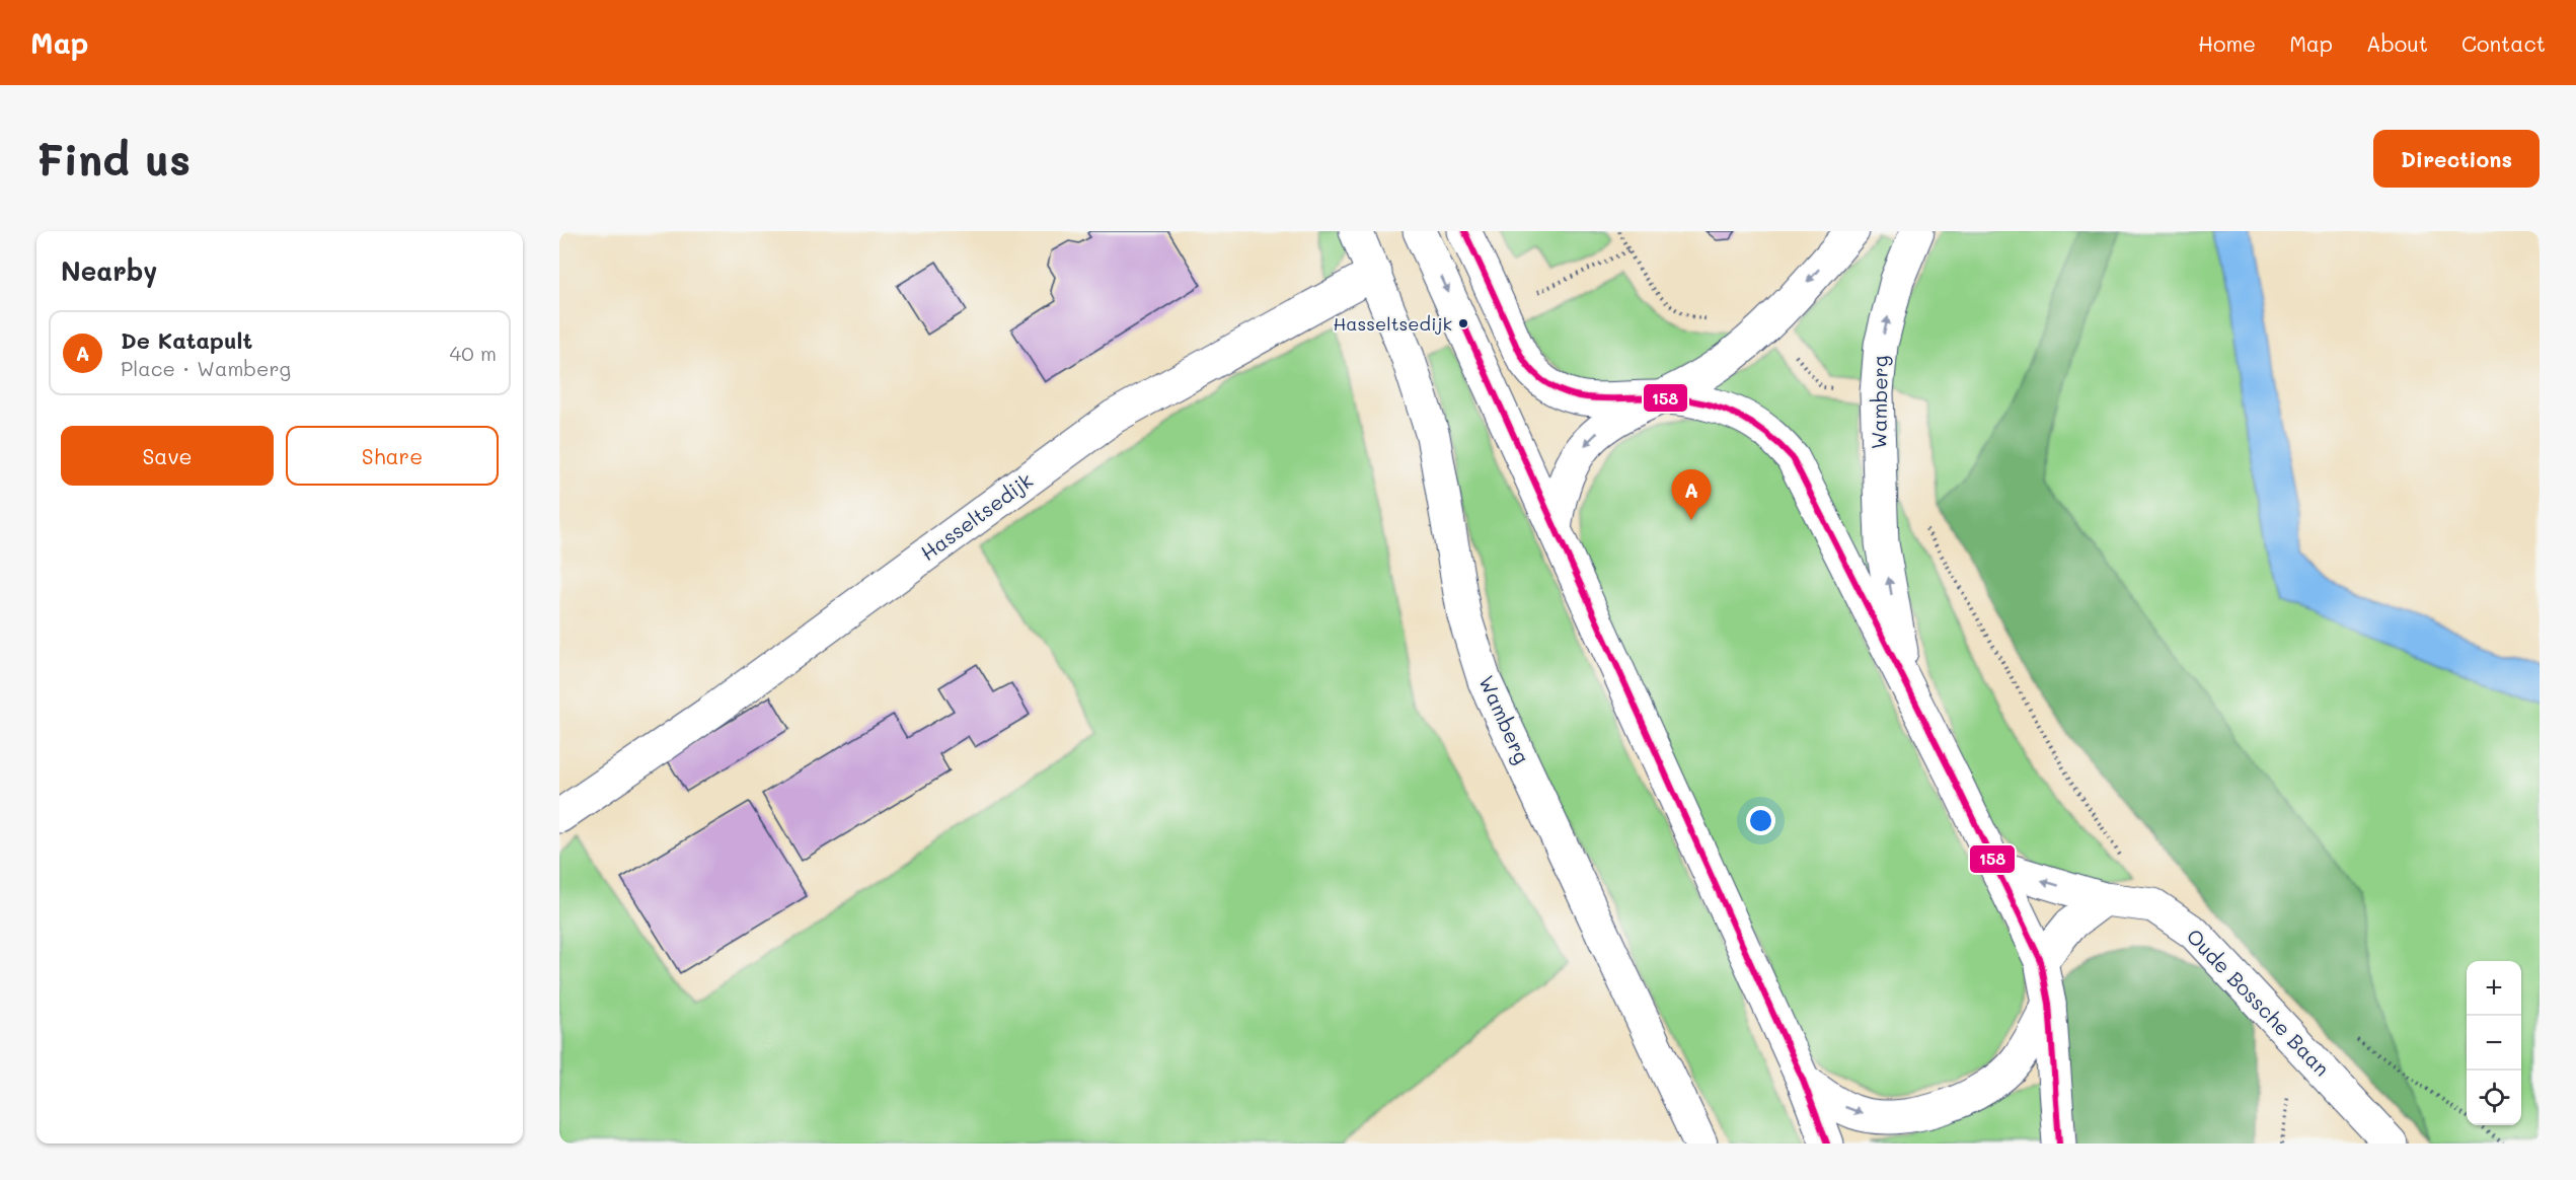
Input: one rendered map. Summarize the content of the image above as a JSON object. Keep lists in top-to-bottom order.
{
  "streets": {
    "street": ["Wamberg", "Hasseltsedijk", "Oude Bossche Baan"]
  },
  "crossings": [
    ["Wamberg", "Hasseltsedijk"],
    ["Wamberg", "Oude Bossche Baan"]
  ],
  "places": ["Hasseltsedijk"],
  "lines": ["transit line 158"],
  "page": {
    "header": "Map",
    "nav": [
      "Home",
      "Map",
      "About",
      "Contact"
    ],
    "buttons": [
      "Directions",
      ["Save", "Share"]
    ],
    "title": "Find us",
    "heading": "Nearby",
    "list": [
      {
        "mark": "A",
        "name": "De Katapult",
        "note": "Place · Wamberg",
        "value": "40 m"
      }
    ],
    "pins": "A",
    "map_buttons": ["+", "−"]
  }
}
